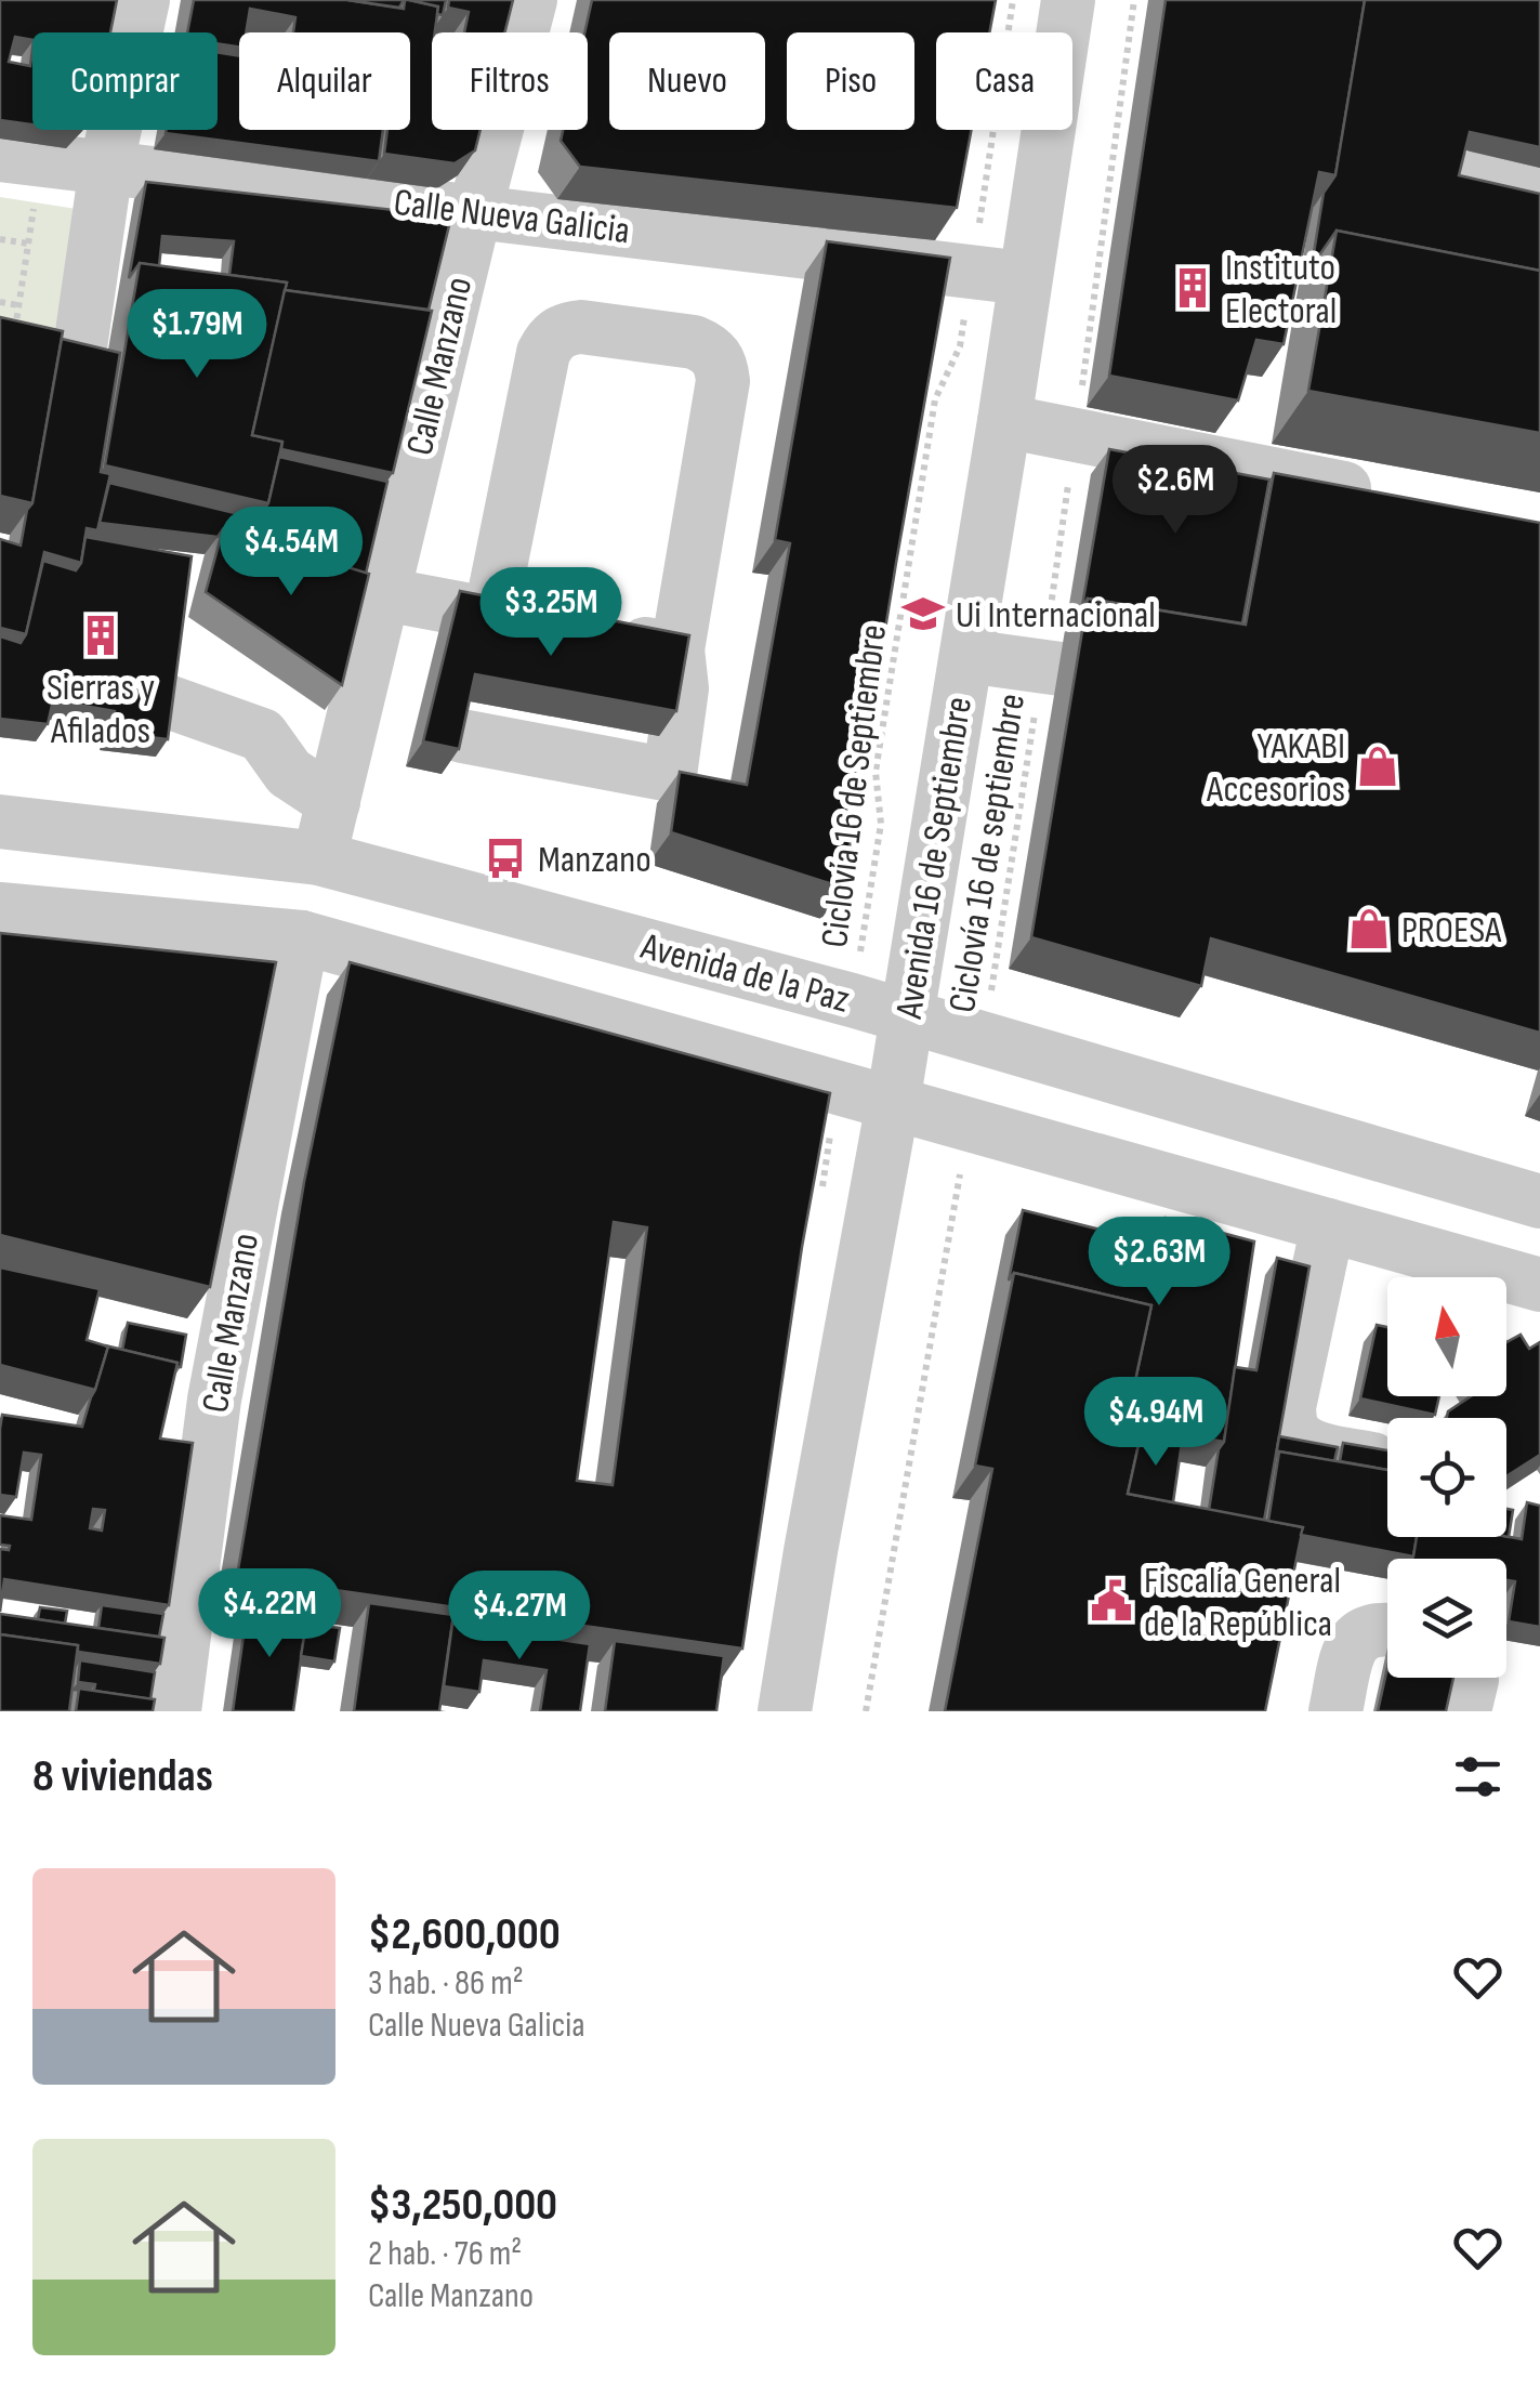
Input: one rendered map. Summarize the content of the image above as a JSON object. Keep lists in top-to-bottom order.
{
  "streets": {
    "street": [
      "Calle Nueva Galicia",
      "Calle Manzano",
      "Avenida 16 de Septiembre",
      "Avenida de la Paz"
    ],
    "path": ["Ciclovía 16 de Septiembre", "Ciclovía 16 de septiembre"]
  },
  "crossings": [
    ["Calle Nueva Galicia", "Calle Manzano"],
    ["Calle Nueva Galicia", "Ciclovía 16 de Septiembre"],
    ["Calle Nueva Galicia", "Avenida 16 de Septiembre"],
    ["Calle Manzano", "Avenida de la Paz"],
    ["Ciclovía 16 de Septiembre", "Avenida de la Paz"],
    ["Ciclovía 16 de septiembre", "Avenida de la Paz"],
    ["Avenida 16 de Septiembre", "Avenida de la Paz"]
  ],
  "places": {
    "building": ["Instituto Electoral", "Sierras y Afilados"],
    "school or university": ["Ui Internacional"],
    "shop": ["YAKABI Accesorios", "PROESA"],
    "bus stop": ["Manzano"],
    "public building": ["Fiscalía General de la República"]
  },
  "north": "top",
  "page": {
    "chip": [
      "Comprar",
      "Alquilar",
      "Filtros",
      "Nuevo",
      "Piso",
      "Casa"
    ],
    "price": [
      "$1.79M",
      "$2.6M",
      "$4.54M",
      "$3.25M",
      "$2.63M",
      "$4.94M",
      "$4.22M",
      "$4.27M"
    ],
    "heading": "8 viviendas",
    "list": [
      {
        "name": "$2,600,000",
        "note": "3 hab. · 86 m² · Calle Nueva Galicia"
      },
      {
        "name": "$3,250,000",
        "note": "2 hab. · 76 m² · Calle Manzano"
      }
    ]
  }
}
